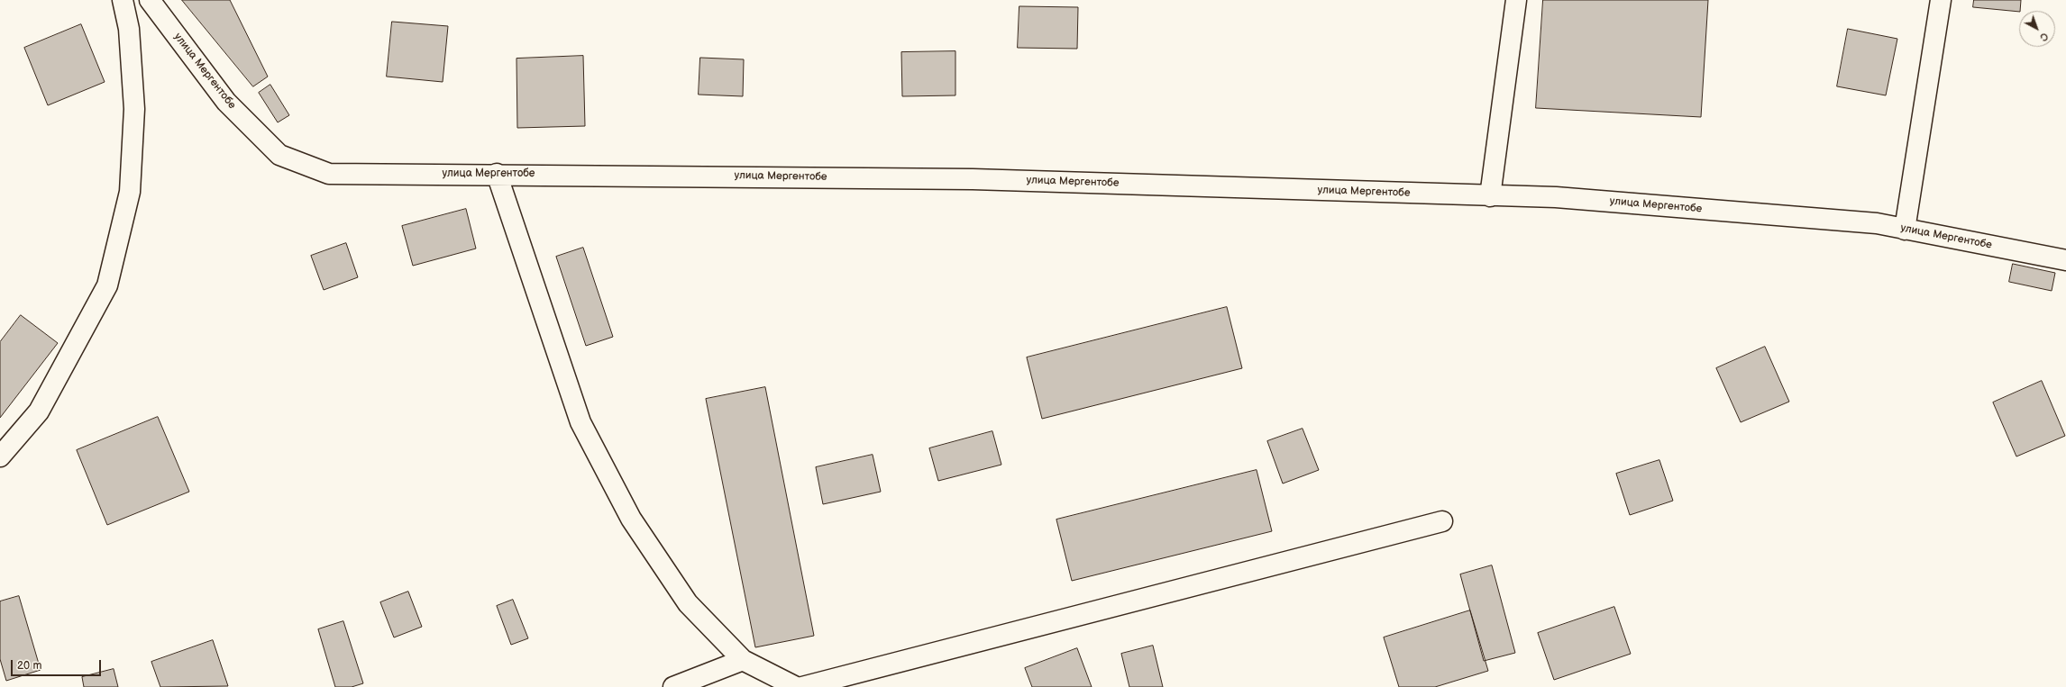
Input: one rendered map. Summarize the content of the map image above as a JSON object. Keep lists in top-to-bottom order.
{
  "streets": {
    "street": ["улица Мергентобе"]
  },
  "scale_bar": "20 m",
  "north": "bottom right"
}
